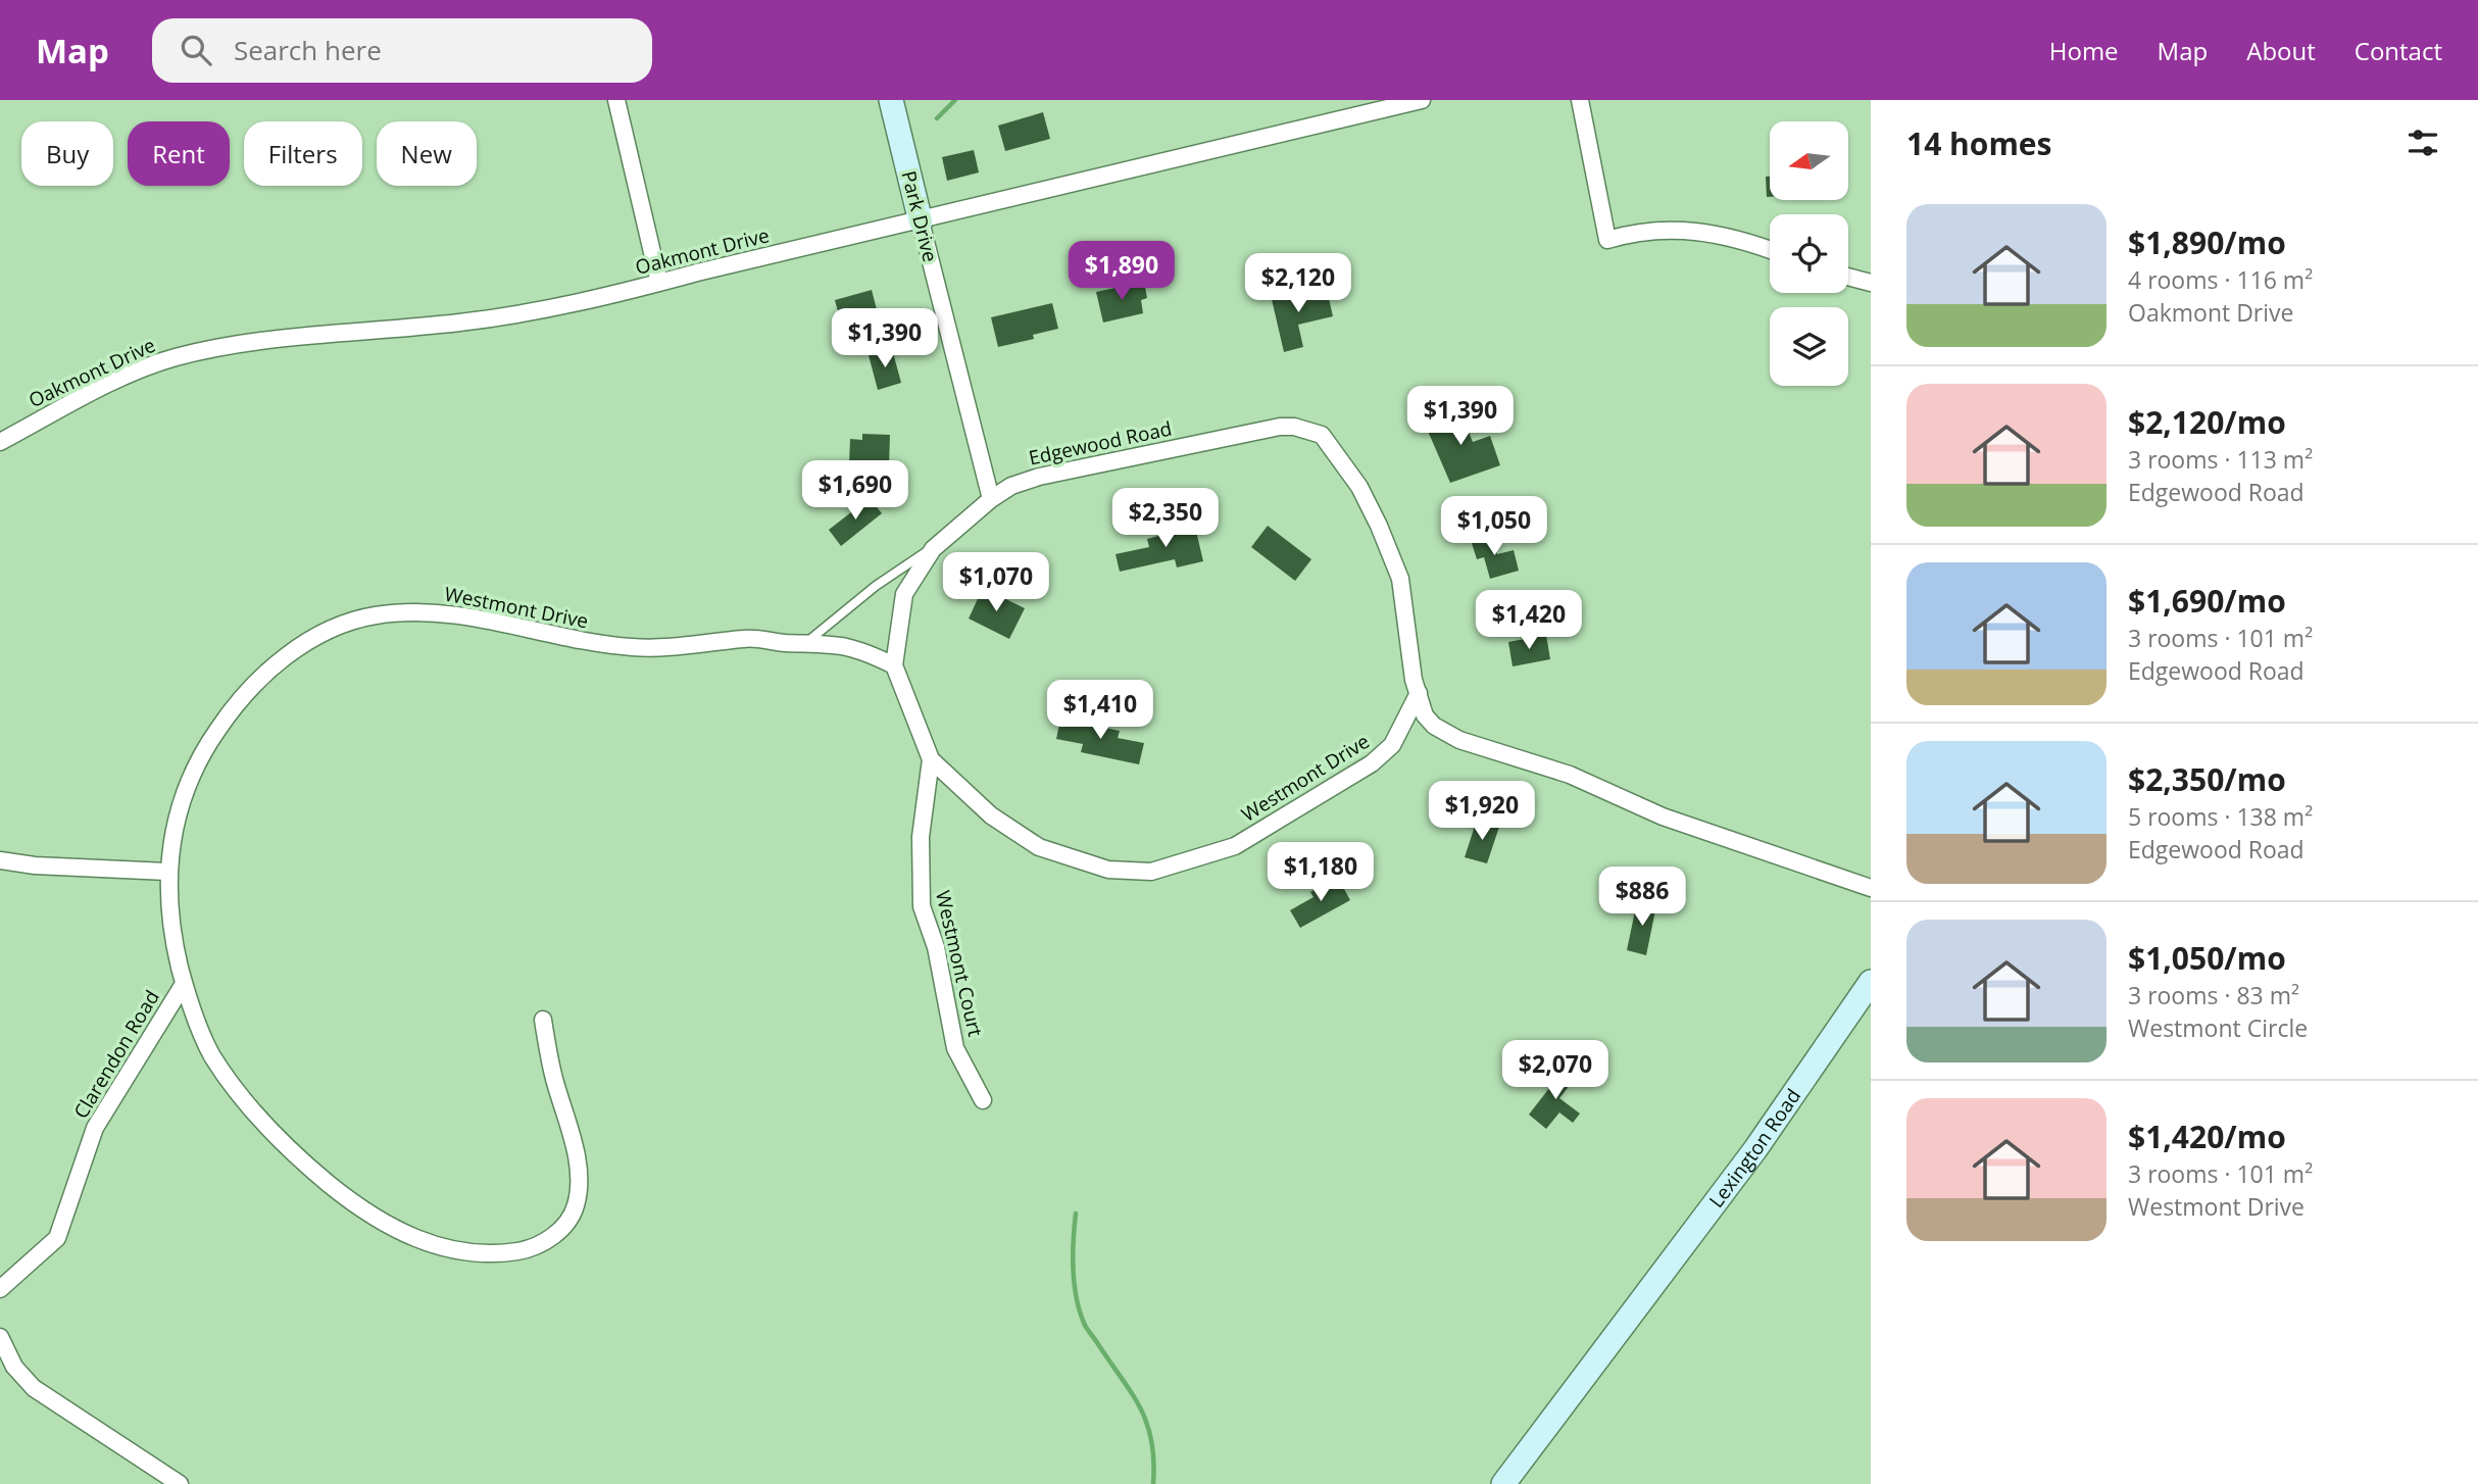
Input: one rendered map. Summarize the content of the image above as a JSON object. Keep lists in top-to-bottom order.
{
  "streets": {
    "main road": ["Park Drive", "Lexington Road"],
    "street": [
      "Oakmont Drive",
      "Edgewood Road",
      "Westmont Drive",
      "Westmont Court",
      "Clarendon Road"
    ]
  },
  "crossings": [
    ["Park Drive", "Oakmont Drive"],
    ["Park Drive", "Edgewood Road"],
    ["Edgewood Road", "Westmont Drive"],
    ["Edgewood Road", "Westmont Court"],
    ["Westmont Drive", "Westmont Court"],
    ["Westmont Drive", "Clarendon Road"]
  ],
  "north": "left",
  "page": {
    "header": "Map",
    "search": "Search here",
    "nav": [
      "Home",
      "Map",
      "About",
      "Contact"
    ],
    "heading": "14 homes",
    "chip": [
      "Buy",
      "Rent",
      "Filters",
      "New"
    ],
    "list": [
      {
        "name": "$1,890/mo",
        "note": "4 rooms · 116 m² · Oakmont Drive"
      },
      {
        "name": "$2,120/mo",
        "note": "3 rooms · 113 m² · Edgewood Road"
      },
      {
        "name": "$1,690/mo",
        "note": "3 rooms · 101 m² · Edgewood Road"
      },
      {
        "name": "$2,350/mo",
        "note": "5 rooms · 138 m² · Edgewood Road"
      },
      {
        "name": "$1,050/mo",
        "note": "3 rooms · 83 m² · Westmont Circle"
      },
      {
        "name": "$1,420/mo",
        "note": "3 rooms · 101 m² · Westmont Drive"
      }
    ],
    "price": [
      "$1,890",
      "$2,120",
      "$1,390",
      "$1,390",
      "$1,690",
      "$2,350",
      "$1,050",
      "$1,070",
      "$1,420",
      "$1,410",
      "$1,920",
      "$1,180",
      "$886",
      "$2,070"
    ]
  }
}
